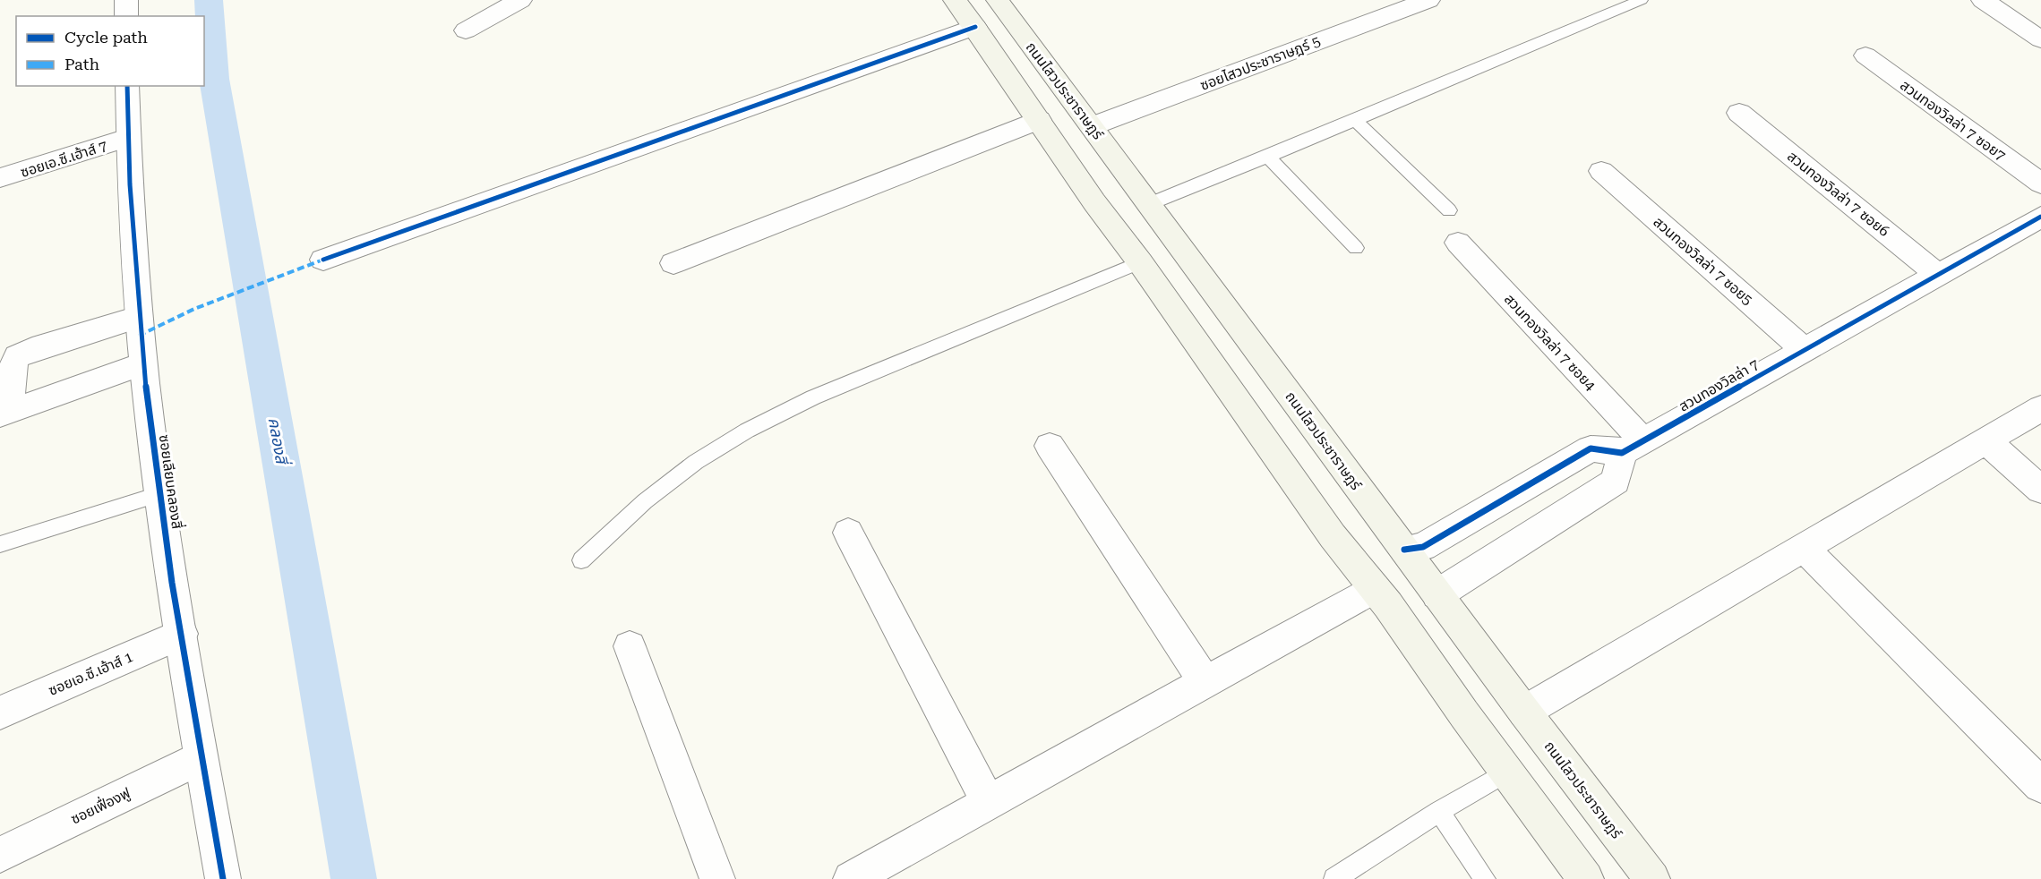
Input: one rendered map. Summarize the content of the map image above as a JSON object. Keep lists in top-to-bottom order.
{
  "streets": {
    "main road": ["ถนนไสวประชาราษฎร์"],
    "street": [
      "ซอยไสวประชาราษฎร์ 5",
      "สวนทองวิลล่า 7 ซอย7",
      "ซอยเอ.ซี.เฮ้าส์ 7",
      "สวนทองวิลล่า 7 ซอย6",
      "สวนทองวิลล่า 7 ซอย5",
      "สวนทองวิลล่า 7 ซอย4",
      "สวนทองวิลล่า 7",
      "ซอยเลียบคลองสี่",
      "ซอยเอ.ซี.เฮ้าส์ 1",
      "ซอยเฟื่องฟู"
    ]
  },
  "crossings": [
    ["ซอยไสวประชาราษฎร์ 5", "ถนนไสวประชาราษฎร์"],
    ["ซอยเอ.ซี.เฮ้าส์ 7", "ซอยเลียบคลองสี่"],
    ["สวนทองวิลล่า 7 ซอย6", "สวนทองวิลล่า 7"],
    ["สวนทองวิลล่า 7 ซอย5", "สวนทองวิลล่า 7"],
    ["สวนทองวิลล่า 7 ซอย4", "สวนทองวิลล่า 7"],
    ["ซอยเลียบคลองสี่", "ซอยเอ.ซี.เฮ้าส์ 1"],
    ["ซอยเลียบคลองสี่", "ซอยเฟื่องฟู"]
  ],
  "water": ["คลองสี่"],
  "legend": ["Cycle path", "Path"]
}
